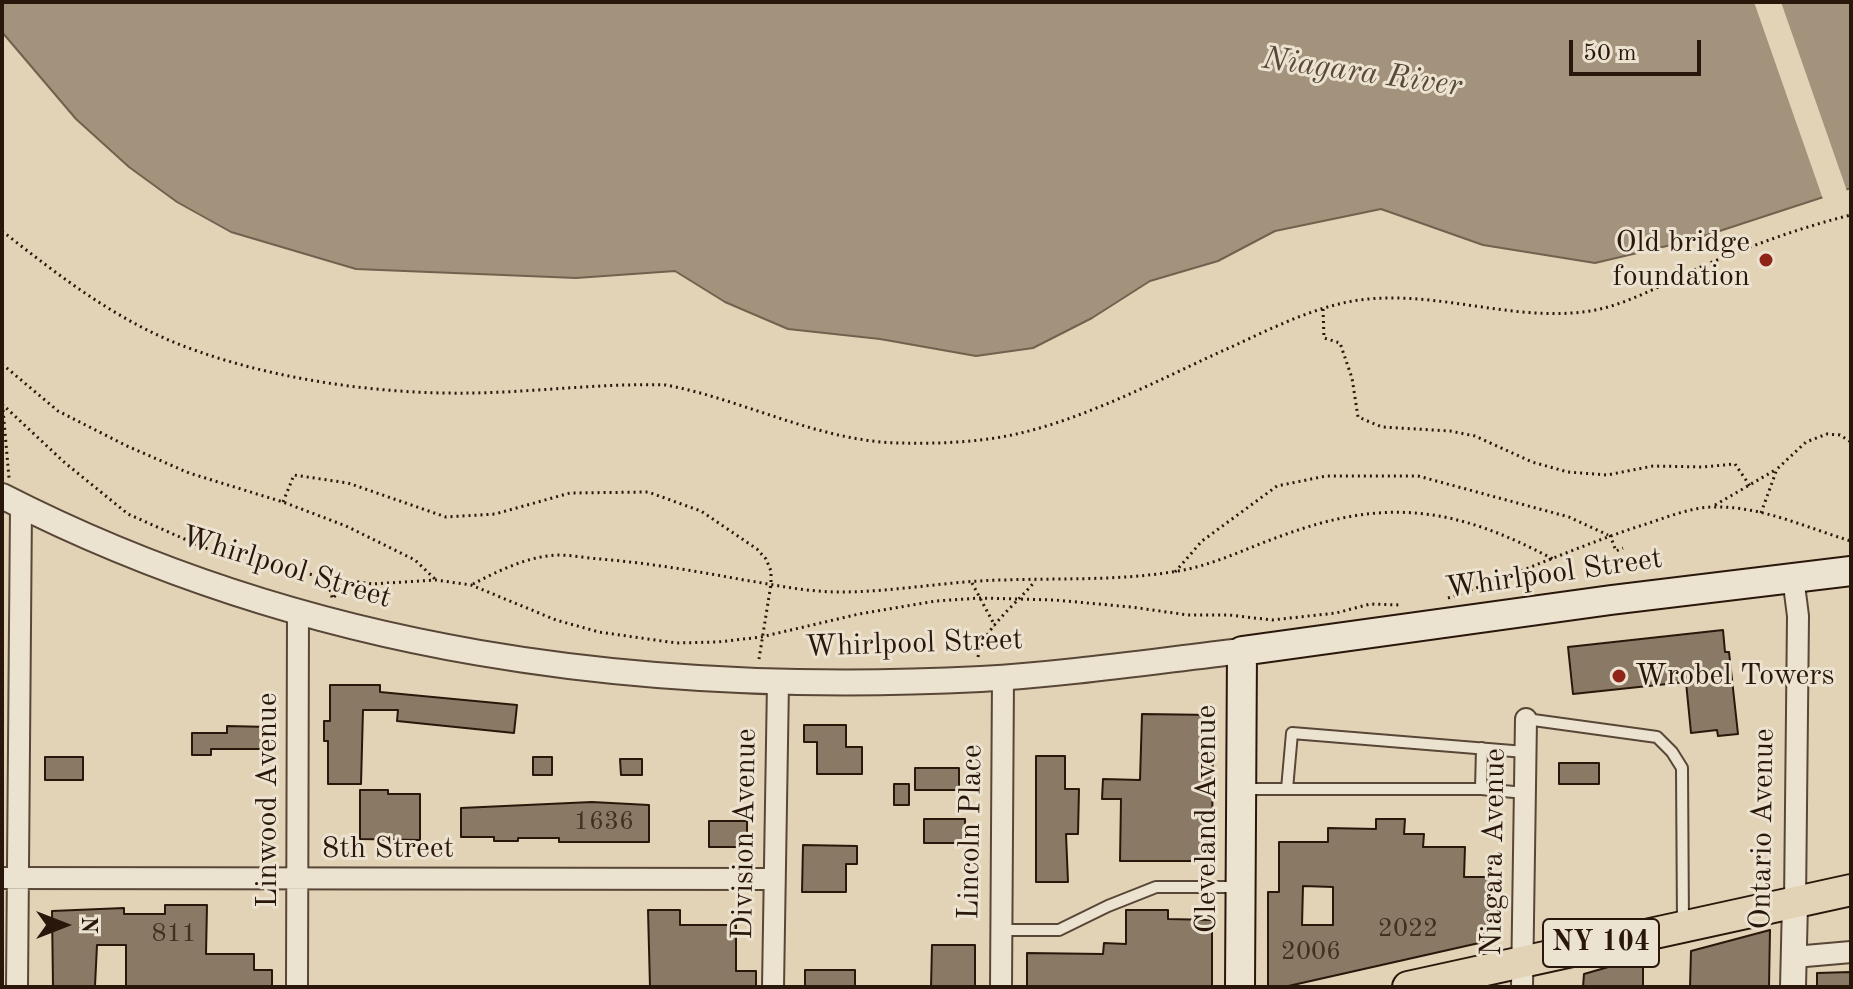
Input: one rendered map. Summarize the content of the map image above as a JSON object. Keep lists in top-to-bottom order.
{
  "streets": {
    "main road": ["Whirlpool Street", "Cleveland Avenue", "NY 104"],
    "street": [
      "Linwood Avenue",
      "Ontario Avenue",
      "Lincoln Place",
      "Division Avenue",
      "8th Street",
      "Niagara Avenue"
    ]
  },
  "crossings": [
    ["Whirlpool Street", "Linwood Avenue"],
    ["Whirlpool Street", "Cleveland Avenue"],
    ["Whirlpool Street", "Ontario Avenue"],
    ["Whirlpool Street", "Lincoln Place"],
    ["Whirlpool Street", "Division Avenue"],
    ["Linwood Avenue", "8th Street"],
    ["Ontario Avenue", "NY 104"],
    ["Division Avenue", "8th Street"],
    ["Niagara Avenue", "NY 104"]
  ],
  "water": ["Niagara River"],
  "places": ["Old bridge foundation", "Wrobel Towers"],
  "house_numbers": [
    "1636",
    "2022",
    "811",
    "2006"
  ],
  "scale_bar": "50 m",
  "north": "right"
}
